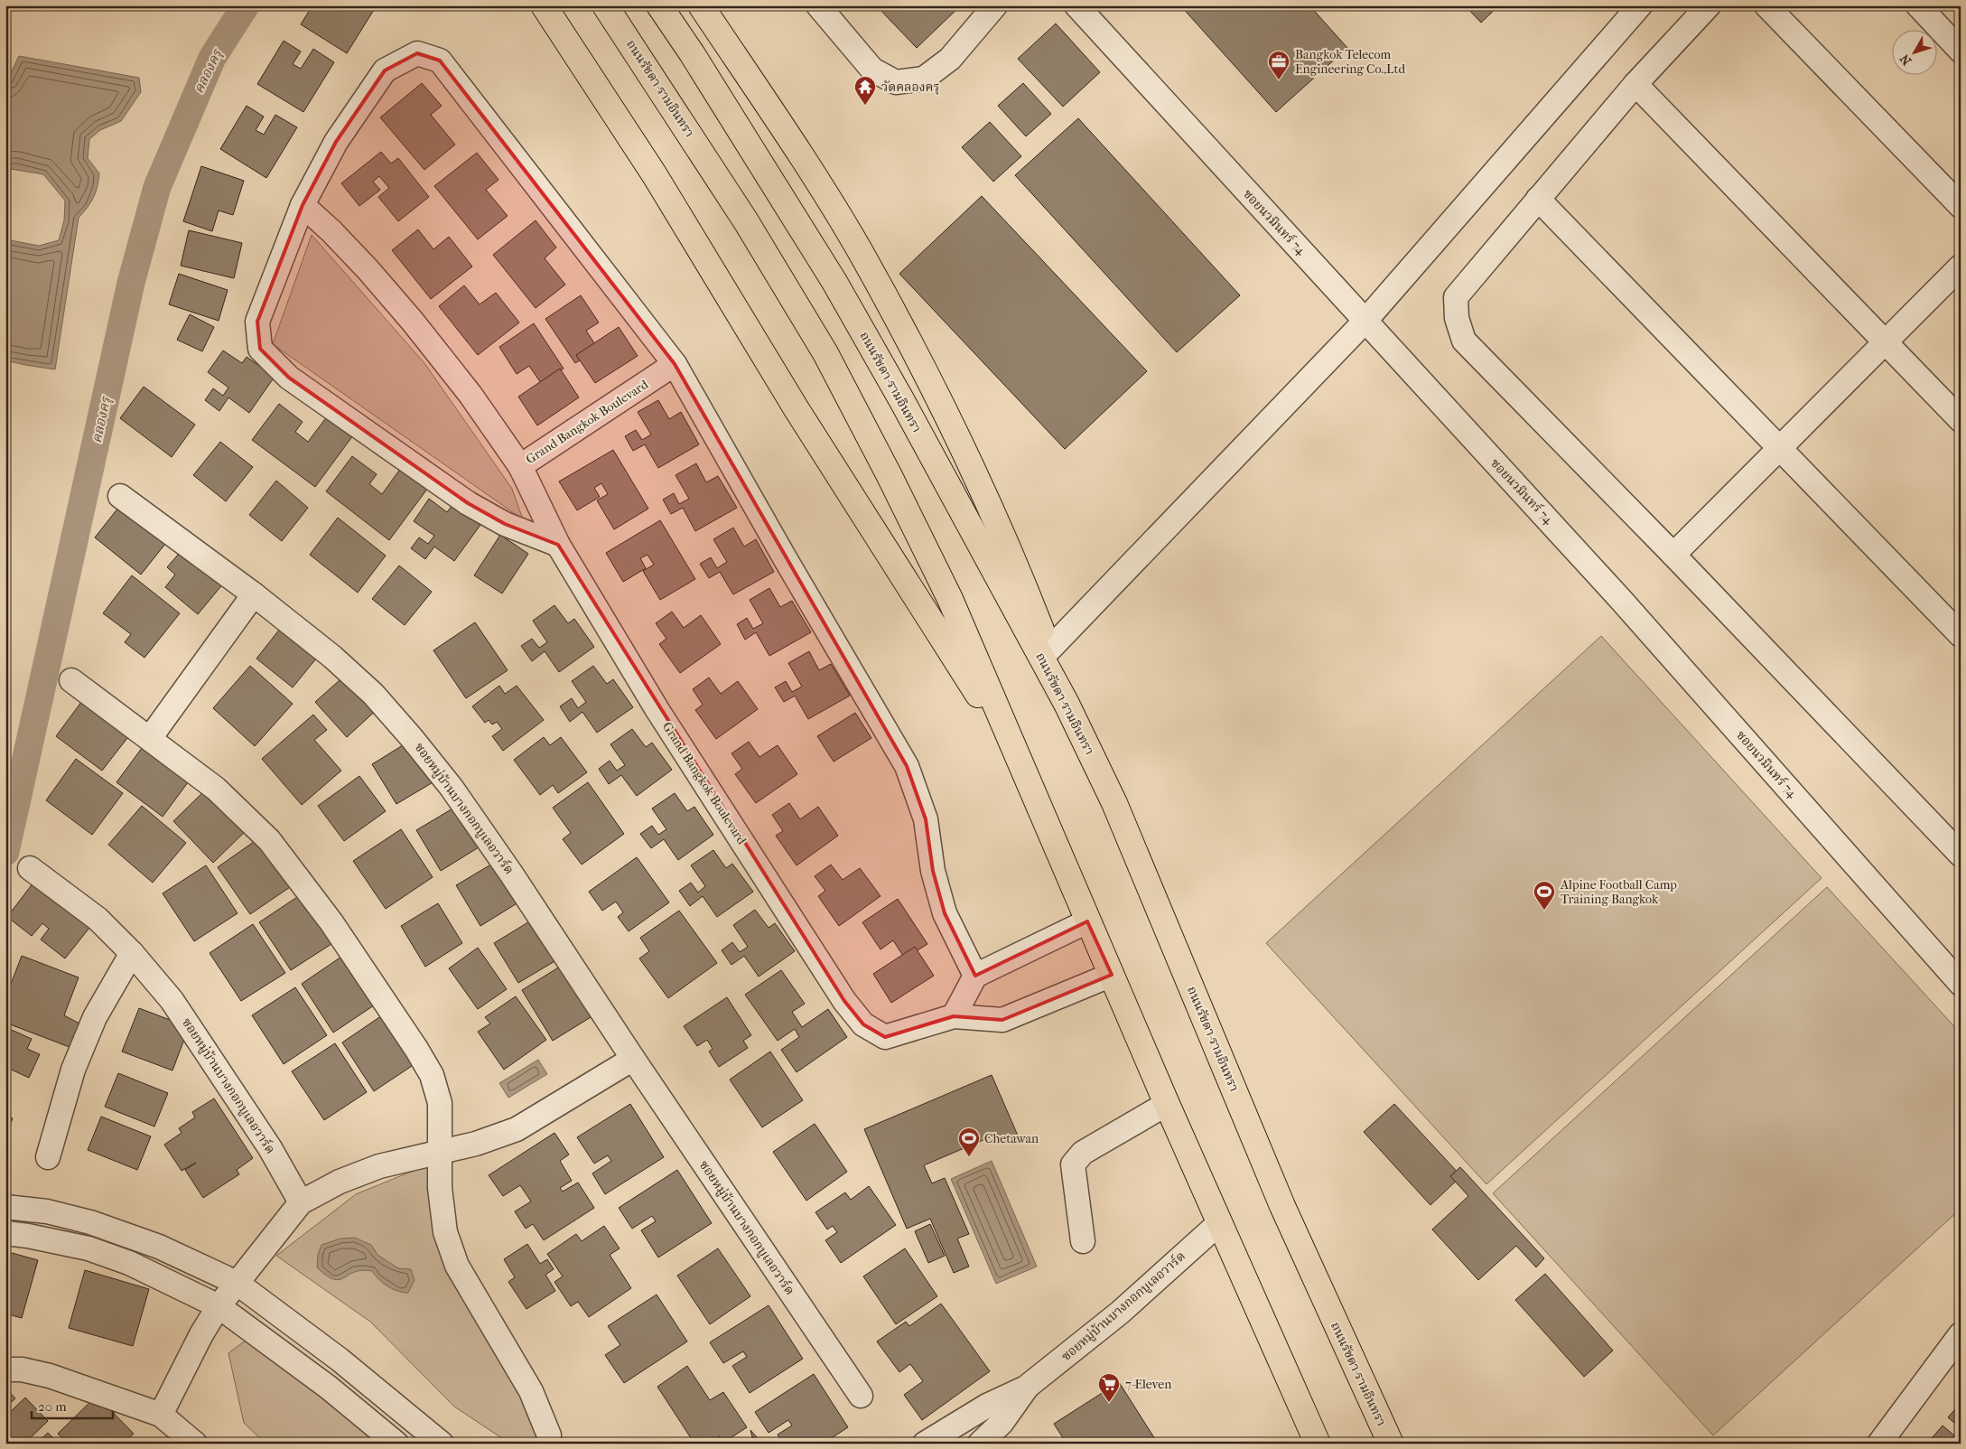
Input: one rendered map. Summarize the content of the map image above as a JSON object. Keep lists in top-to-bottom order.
{
  "streets": {
    "main road": ["ถนนรัชดา-รามอินทรา"],
    "street": ["ซอยนวมินทร์ 74", "Grand Bangkok Boulevard", "ซอยหมู่บ้านบางกอกบูเลอวาร์ด"]
  },
  "crossings": [
    ["ถนนรัชดา-รามอินทรา", "Grand Bangkok Boulevard"],
    ["ถนนรัชดา-รามอินทรา", "ซอยหมู่บ้านบางกอกบูเลอวาร์ด"]
  ],
  "water": ["คลองครุ"],
  "places": {
    "office": ["Bangkok Telecom Engineering Co.,Ltd"],
    "temple": ["วัดคลองครุ"],
    "sports": ["Alpine Football Camp Training Bangkok", "Chetawan"],
    "supermarket": ["7-Eleven"]
  },
  "scale_bar": "20 m",
  "north": "bottom left"
}
